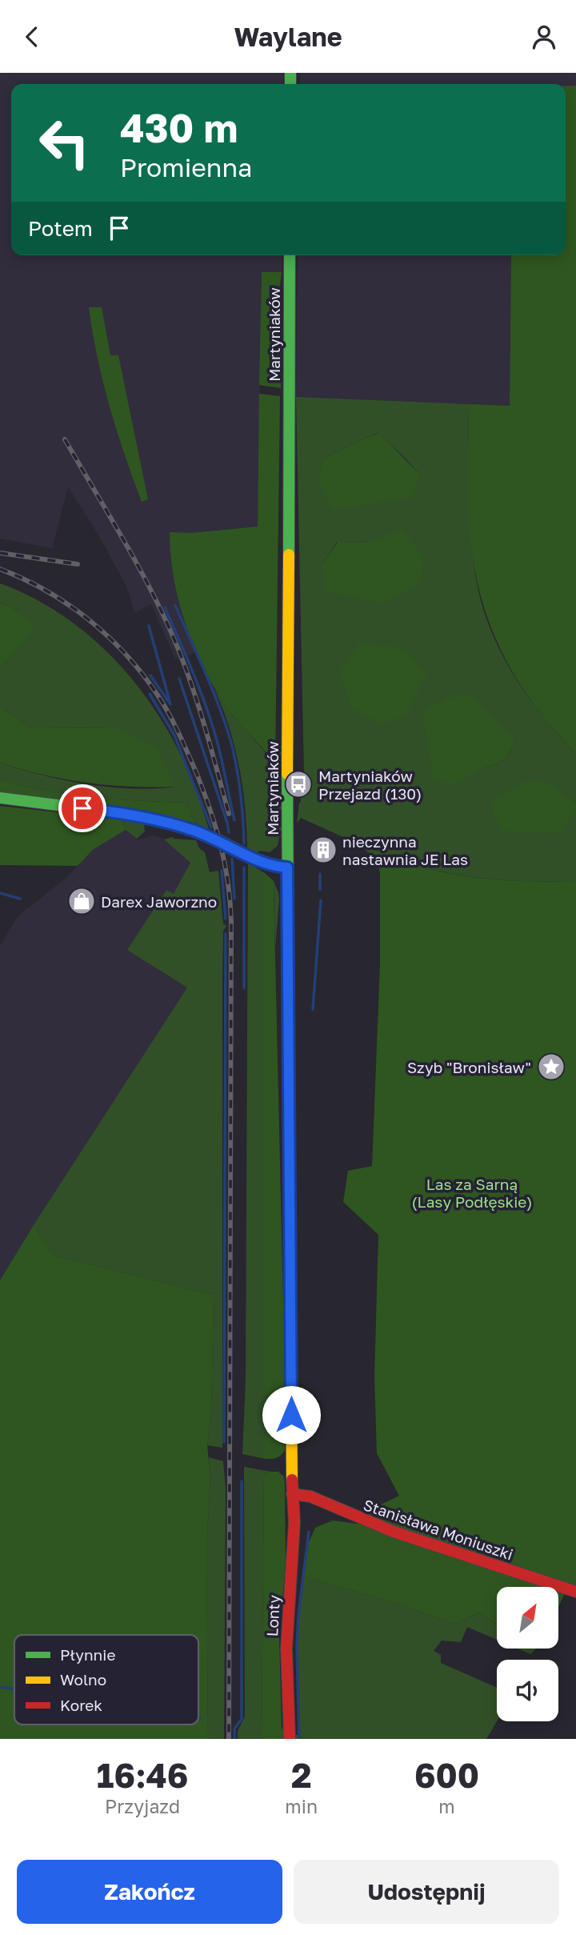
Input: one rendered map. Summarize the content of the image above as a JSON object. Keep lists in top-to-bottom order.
{
  "streets": {
    "main road": ["Martyniaków", "Stanisława Moniuszki", "Lonty"]
  },
  "crossings": [
    ["Martyniaków", "Stanisława Moniuszki"],
    ["Martyniaków", "Lonty"],
    ["Stanisława Moniuszki", "Lonty"]
  ],
  "parks": ["Las za Sarną (Lasy Podłęskie)"],
  "places": {
    "bus stop": ["Martyniaków Przejazd (130)"],
    "building": ["nieczynna nastawnia JE Las"],
    "shop": ["Darex Jaworzno"],
    "place": ["Szyb \"Bronisław\""]
  },
  "legend": ["Płynnie", "Wolno", "Korek"],
  "north": "top right",
  "page": {
    "header": "Waylane",
    "turn": ["430 m", "Promienna"],
    "then": "Potem",
    "eta": [
      "16:46",
      "Przyjazd",
      "2",
      "min",
      "600",
      "m"
    ],
    "buttons": ["Zakończ", "Udostępnij"]
  }
}
